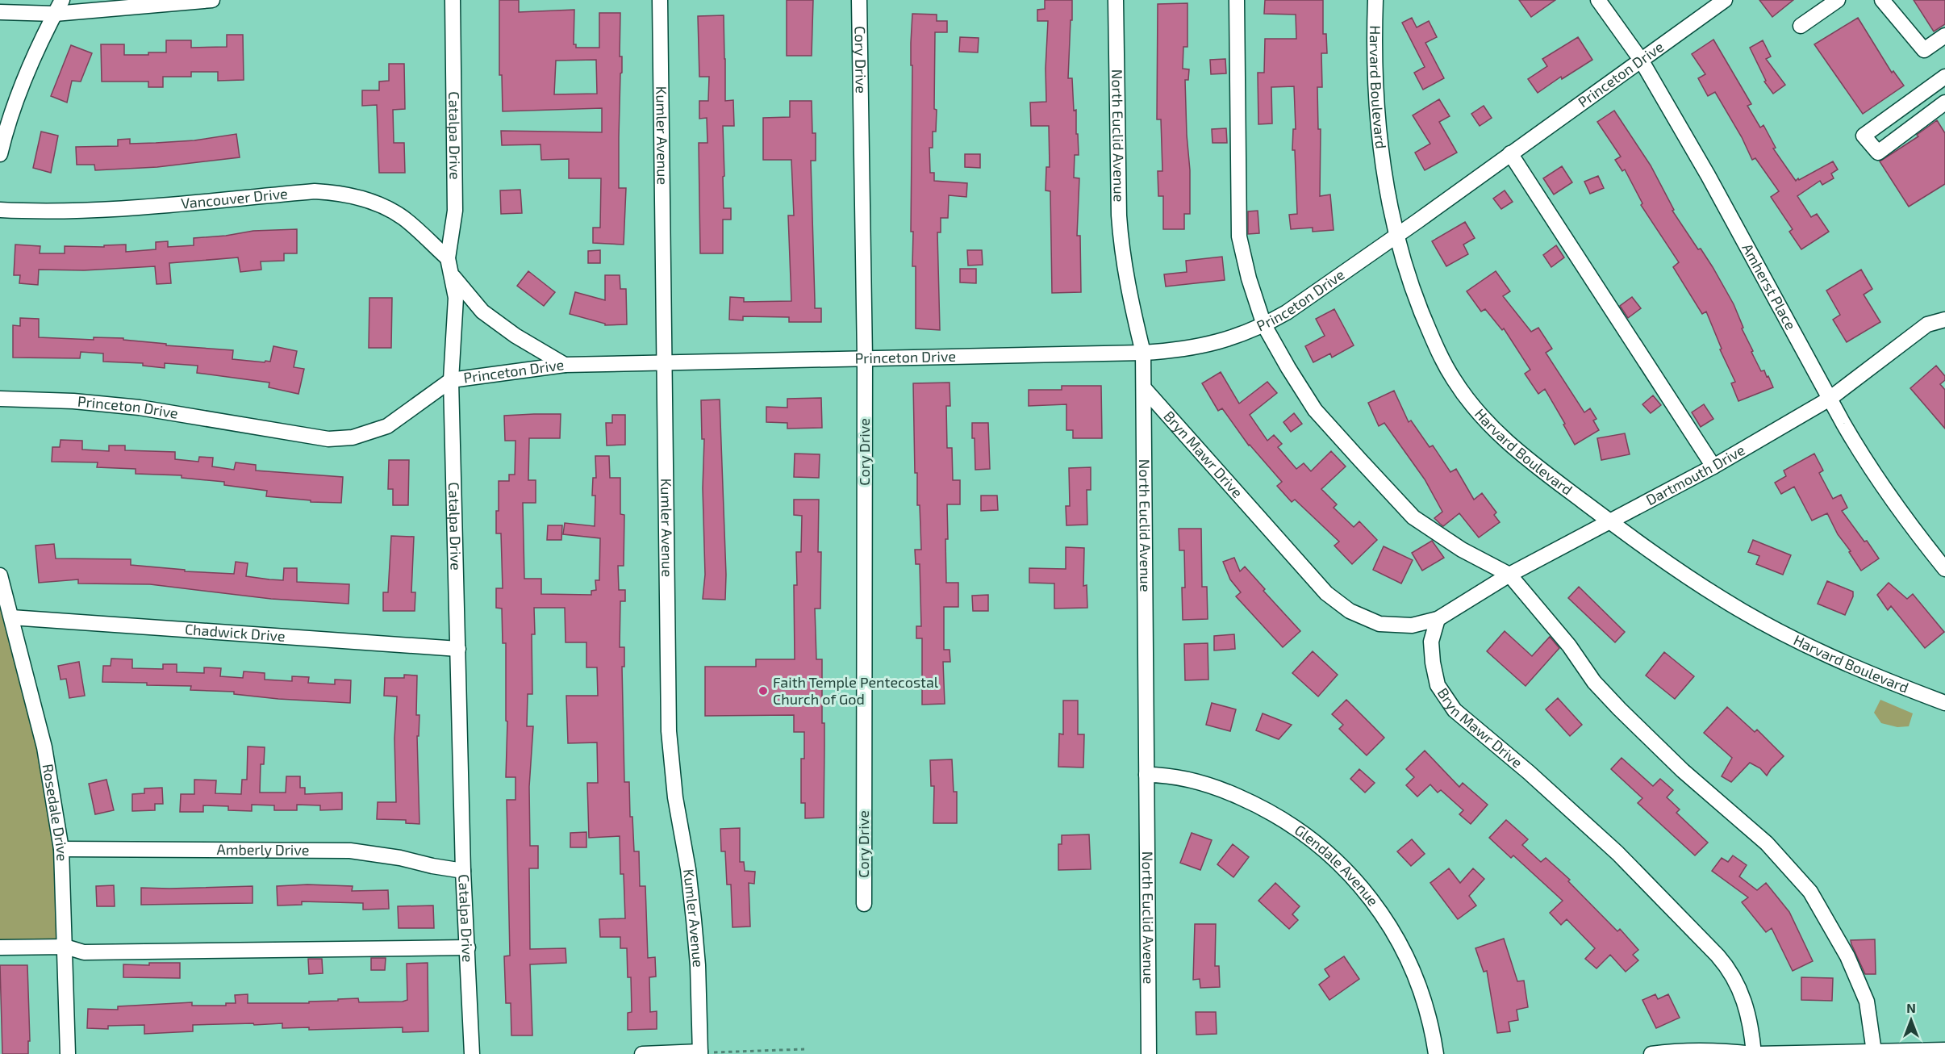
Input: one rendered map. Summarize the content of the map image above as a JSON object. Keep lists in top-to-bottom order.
{
  "streets": {
    "street": [
      "Cory Drive",
      "Princeton Drive",
      "Harvard Boulevard",
      "Catalpa Drive",
      "Kumler Avenue",
      "North Euclid Avenue",
      "Vancouver Drive",
      "Amherst Place",
      "Bryn Mawr Drive",
      "Dartmouth Drive",
      "Chadwick Drive",
      "Rosedale Drive",
      "Amberly Drive",
      "Glendale Avenue"
    ]
  },
  "crossings": [
    ["Cory Drive", "Princeton Drive"],
    ["Princeton Drive", "Harvard Boulevard"],
    ["Princeton Drive", "Catalpa Drive"],
    ["Princeton Drive", "Kumler Avenue"],
    ["Princeton Drive", "North Euclid Avenue"],
    ["Princeton Drive", "Amherst Place"],
    ["Harvard Boulevard", "Dartmouth Drive"],
    ["Catalpa Drive", "Vancouver Drive"],
    ["Catalpa Drive", "Chadwick Drive"],
    ["Catalpa Drive", "Amberly Drive"],
    ["North Euclid Avenue", "Bryn Mawr Drive"],
    ["North Euclid Avenue", "Glendale Avenue"],
    ["Amherst Place", "Dartmouth Drive"],
    ["Bryn Mawr Drive", "Dartmouth Drive"],
    ["Chadwick Drive", "Rosedale Drive"],
    ["Rosedale Drive", "Amberly Drive"]
  ],
  "places": ["Faith Temple Pentecostal Church of God"],
  "north": "top"
}
